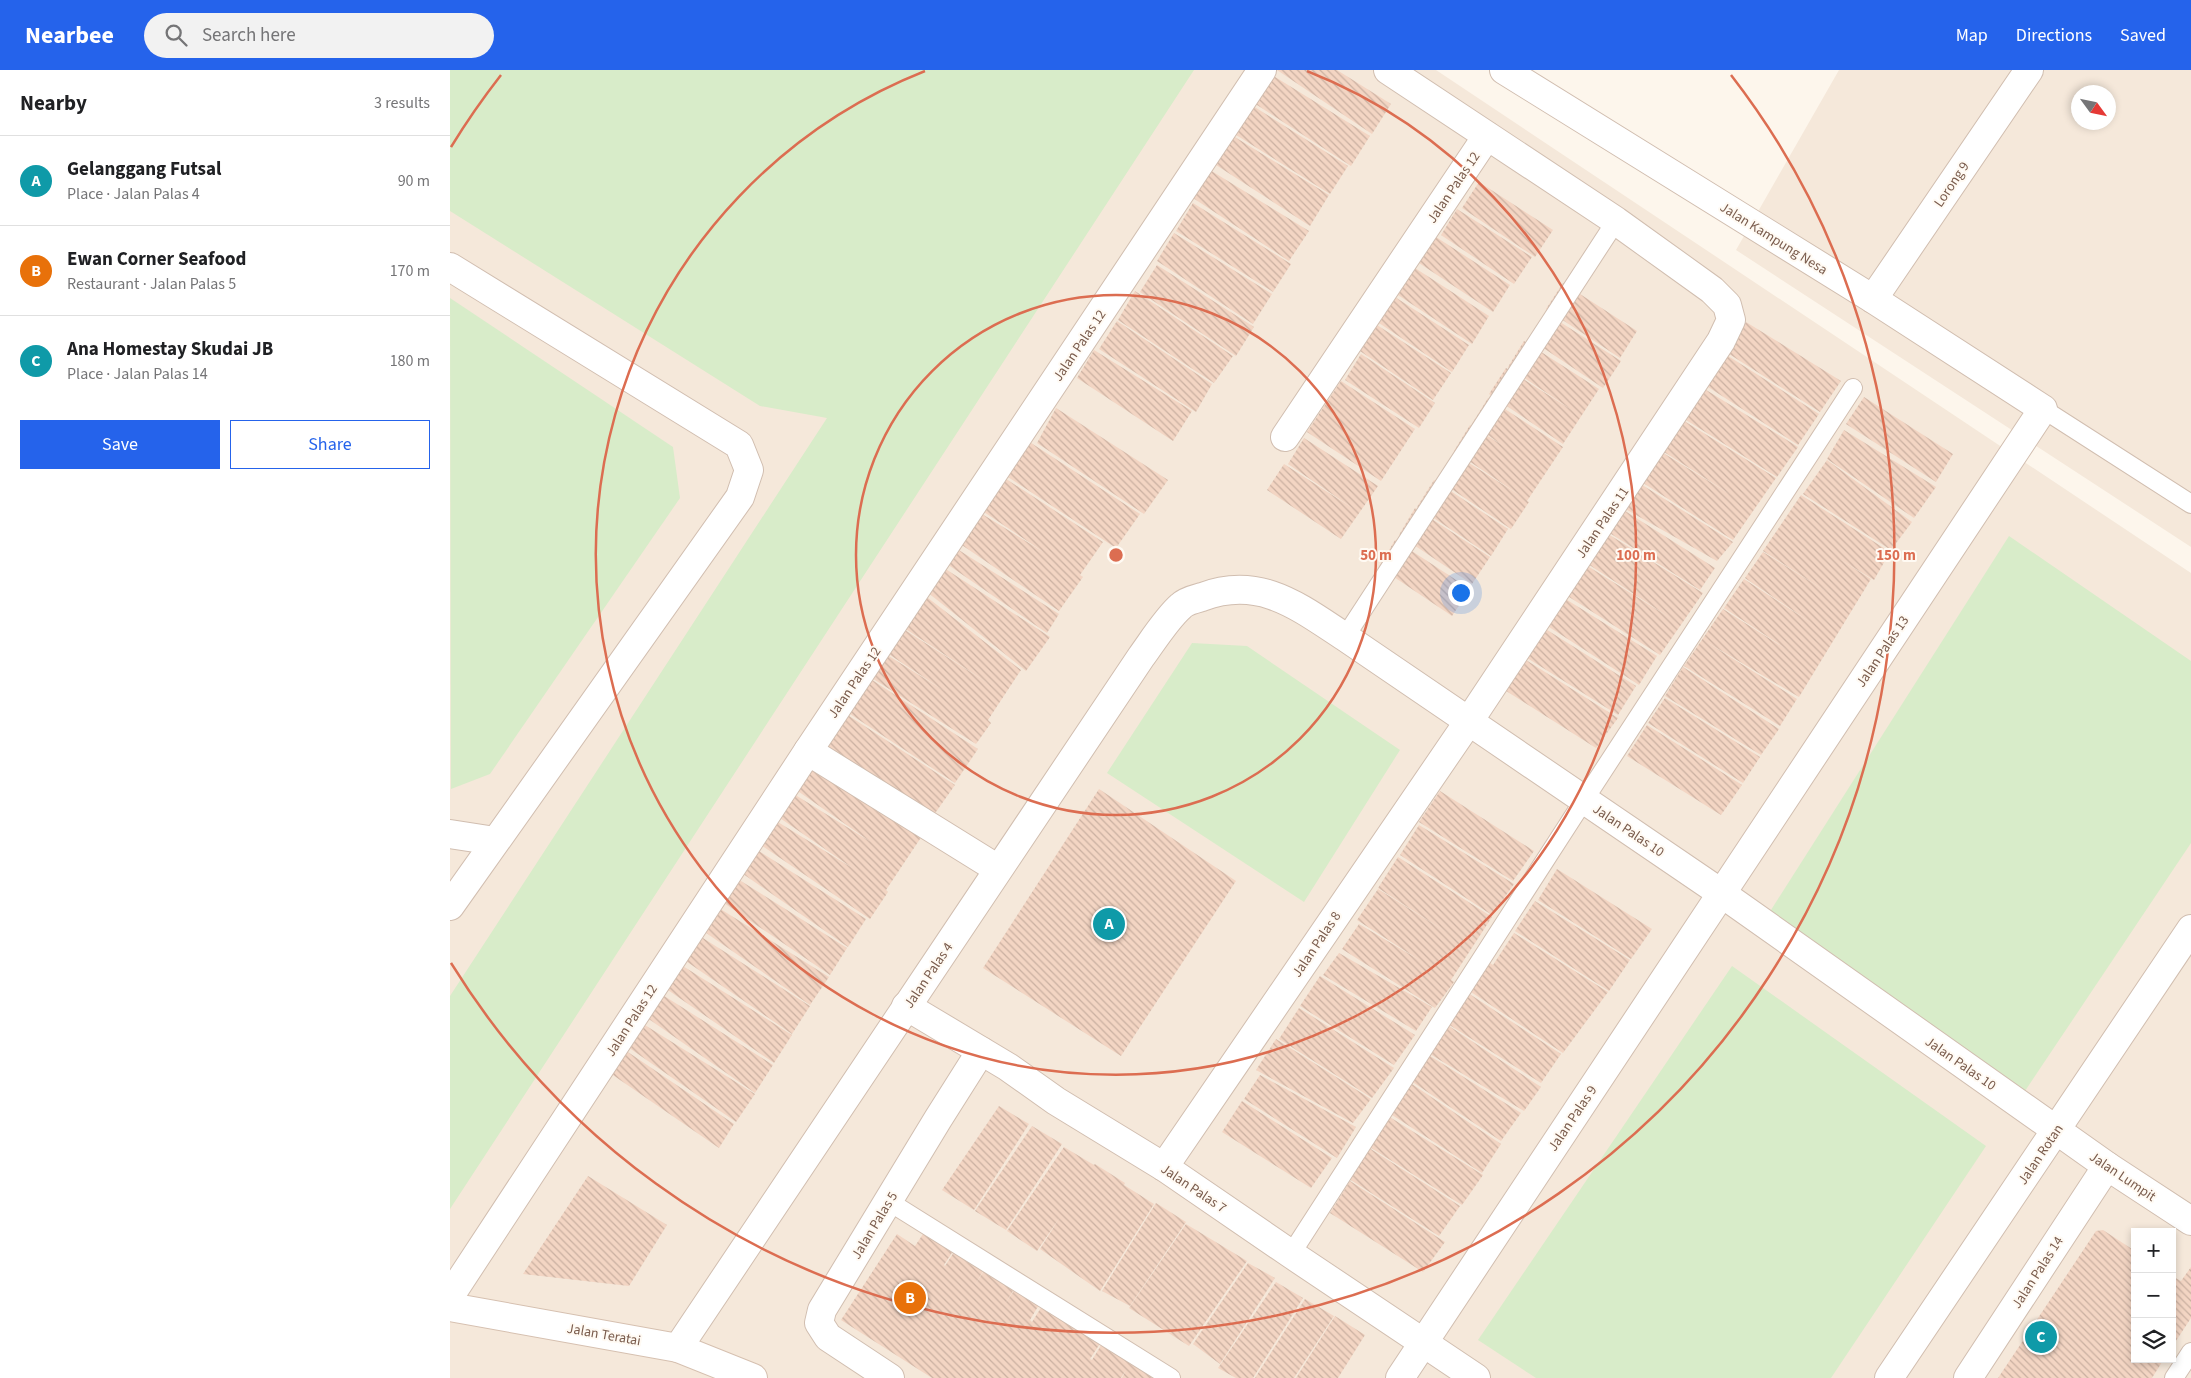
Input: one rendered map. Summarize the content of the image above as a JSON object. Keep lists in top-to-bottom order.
{
  "streets": {
    "street": [
      "Lorong 9",
      "Jalan Palas 12",
      "Jalan Kampung Nesa",
      "Jalan Palas 11",
      "Jalan Palas 13",
      "Jalan Palas 10",
      "Jalan Palas 8",
      "Jalan Palas 4",
      "Jalan Palas 9",
      "Jalan Rotan",
      "Jalan Lumpit",
      "Jalan Palas 7",
      "Jalan Palas 5",
      "Jalan Palas 14",
      "Jalan Teratai"
    ]
  },
  "crossings": [
    ["Lorong 9", "Jalan Kampung Nesa"],
    ["Jalan Palas 12", "Jalan Palas 11"],
    ["Jalan Kampung Nesa", "Jalan Palas 13"],
    ["Jalan Palas 11", "Jalan Palas 10"],
    ["Jalan Palas 11", "Jalan Palas 8"],
    ["Jalan Palas 13", "Jalan Palas 10"],
    ["Jalan Palas 13", "Jalan Palas 9"],
    ["Jalan Palas 10", "Jalan Palas 8"],
    ["Jalan Palas 10", "Jalan Palas 4"],
    ["Jalan Palas 10", "Jalan Palas 9"],
    ["Jalan Palas 10", "Jalan Rotan"],
    ["Jalan Palas 10", "Jalan Lumpit"],
    ["Jalan Palas 8", "Jalan Palas 7"],
    ["Jalan Palas 4", "Jalan Palas 7"],
    ["Jalan Palas 4", "Jalan Teratai"],
    ["Jalan Palas 9", "Jalan Palas 7"],
    ["Jalan Rotan", "Jalan Lumpit"],
    ["Jalan Lumpit", "Jalan Palas 14"],
    ["Jalan Palas 7", "Jalan Palas 5"]
  ],
  "north": "bottom right",
  "page": {
    "header": "Nearbee",
    "search": "Search here",
    "nav": ["Map", "Directions", "Saved"],
    "heading": ["Nearby", "3 results"],
    "list": [
      {
        "mark": "A",
        "name": "Gelanggang Futsal",
        "note": "Place · Jalan Palas 4",
        "value": "90 m"
      },
      {
        "mark": "B",
        "name": "Ewan Corner Seafood",
        "note": "Restaurant · Jalan Palas 5",
        "value": "170 m"
      },
      {
        "mark": "C",
        "name": "Ana Homestay Skudai JB",
        "note": "Place · Jalan Palas 14",
        "value": "180 m"
      }
    ],
    "buttons": ["Save", "Share"],
    "pins": ["A", "B", "C"],
    "map_buttons": ["+", "−"]
  },
  "rings": ["50 m", "100 m", "150 m"]
}
